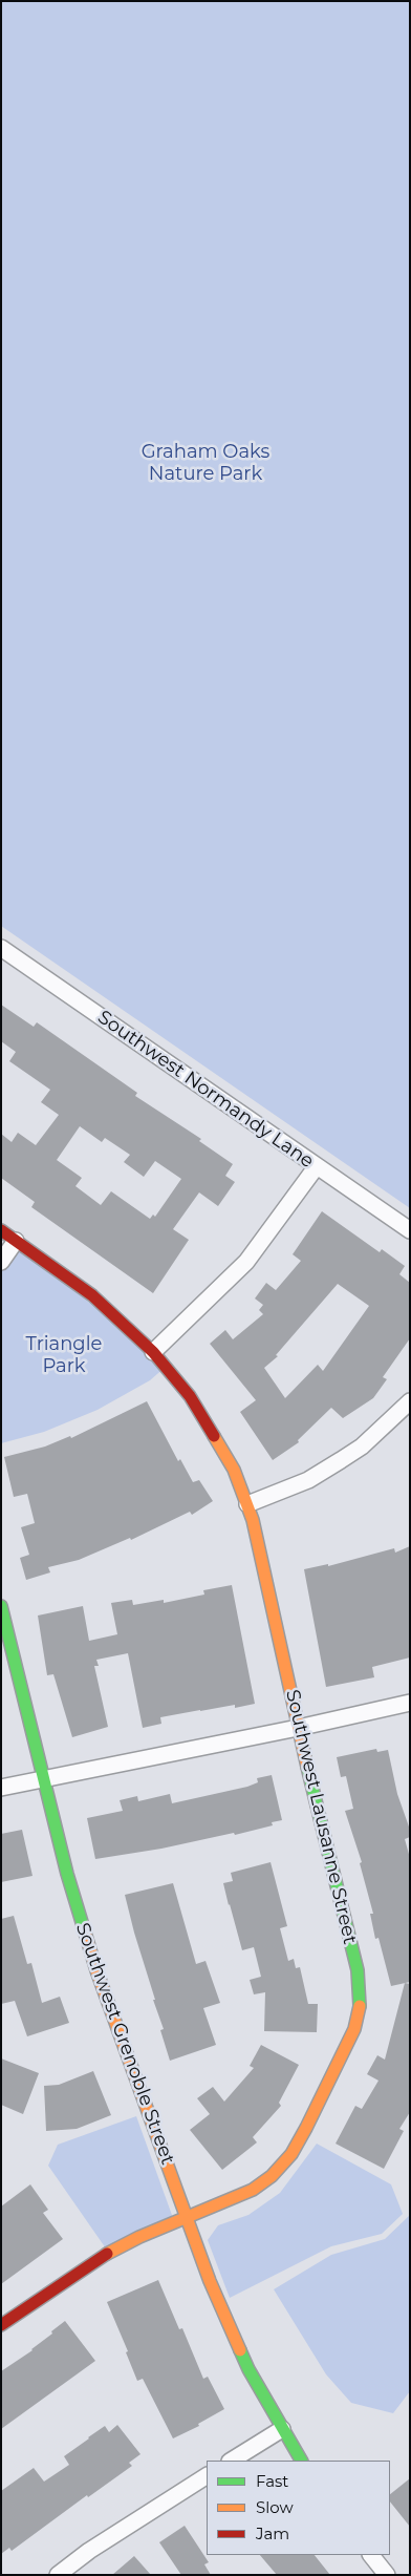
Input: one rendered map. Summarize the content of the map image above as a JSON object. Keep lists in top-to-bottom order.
{
  "streets": {
    "street": ["Southwest Normandy Lane", "Southwest Lausanne Street", "Southwest Grenoble Street"]
  },
  "crossings": [
    ["Southwest Lausanne Street", "Southwest Grenoble Street"]
  ],
  "parks": ["Graham Oaks Nature Park", "Triangle Park"],
  "legend": ["Fast", "Slow", "Jam"]
}
